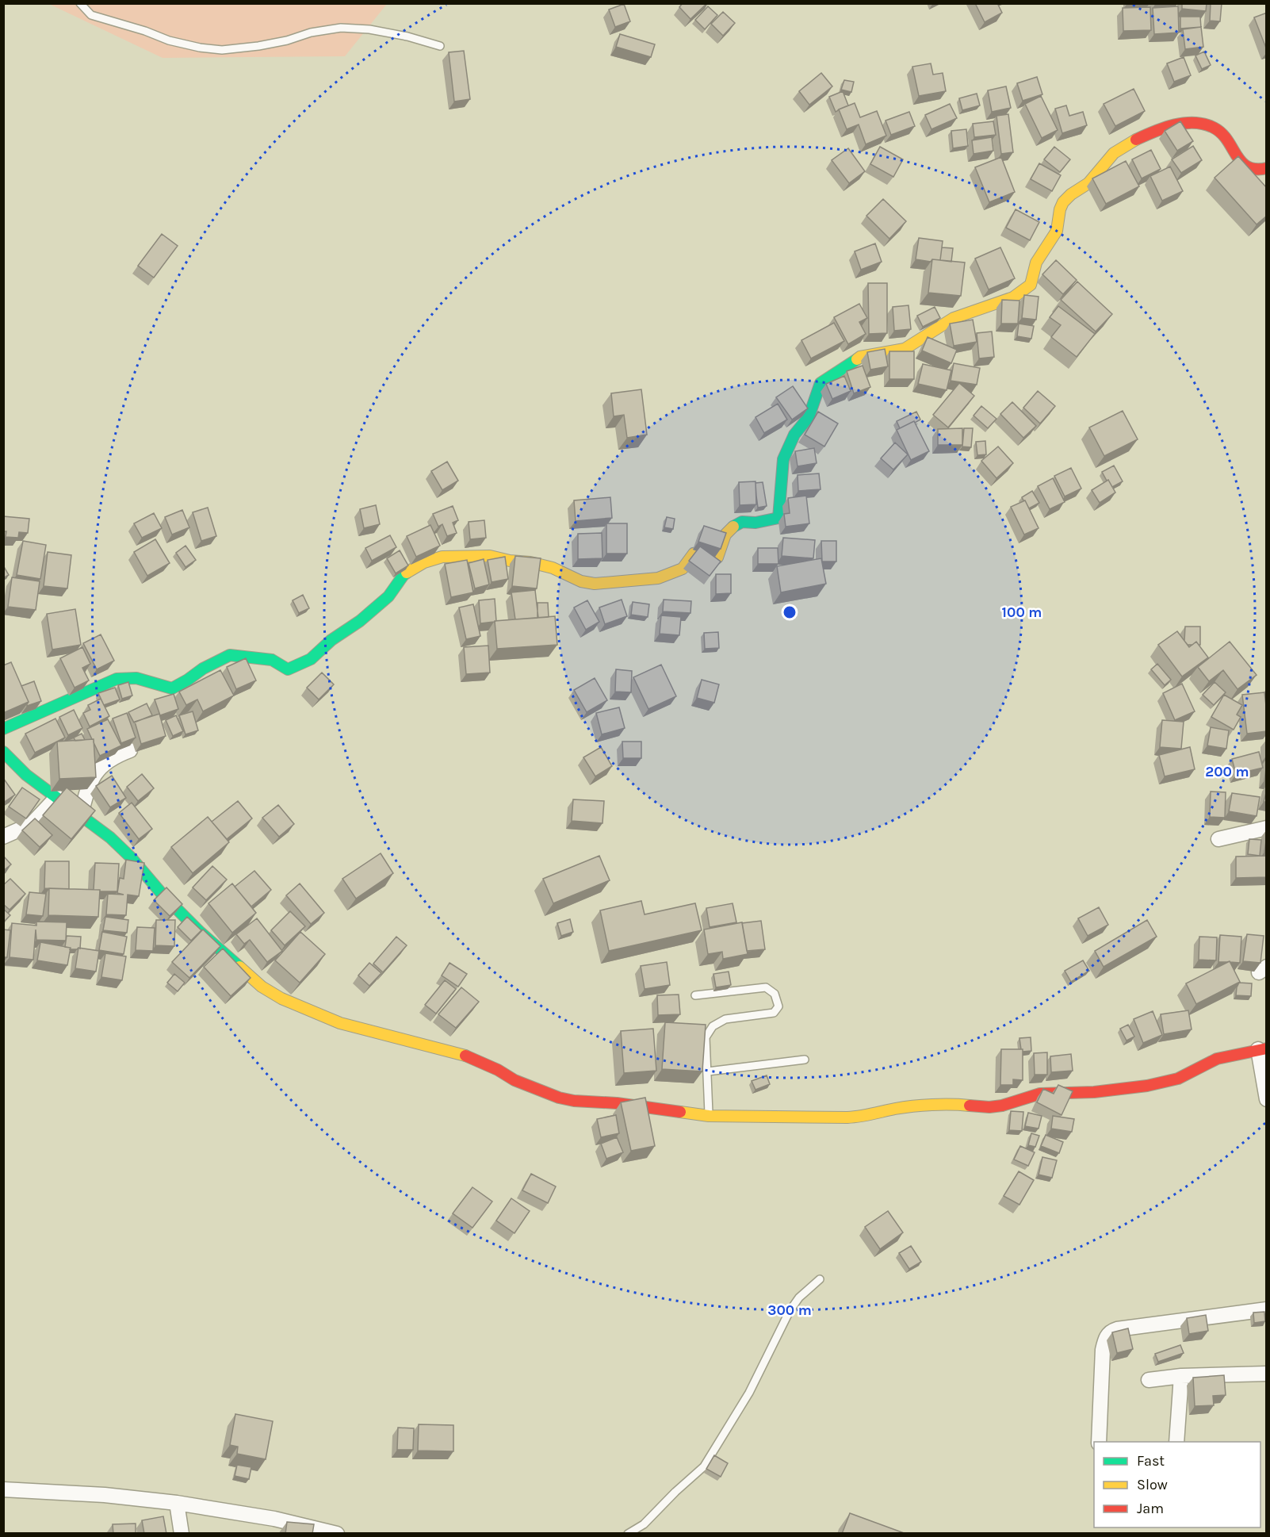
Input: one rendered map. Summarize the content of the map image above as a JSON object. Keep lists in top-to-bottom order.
{
  "legend": ["Fast", "Slow", "Jam"],
  "rings": ["100 m", "200 m", "300 m"]
}
